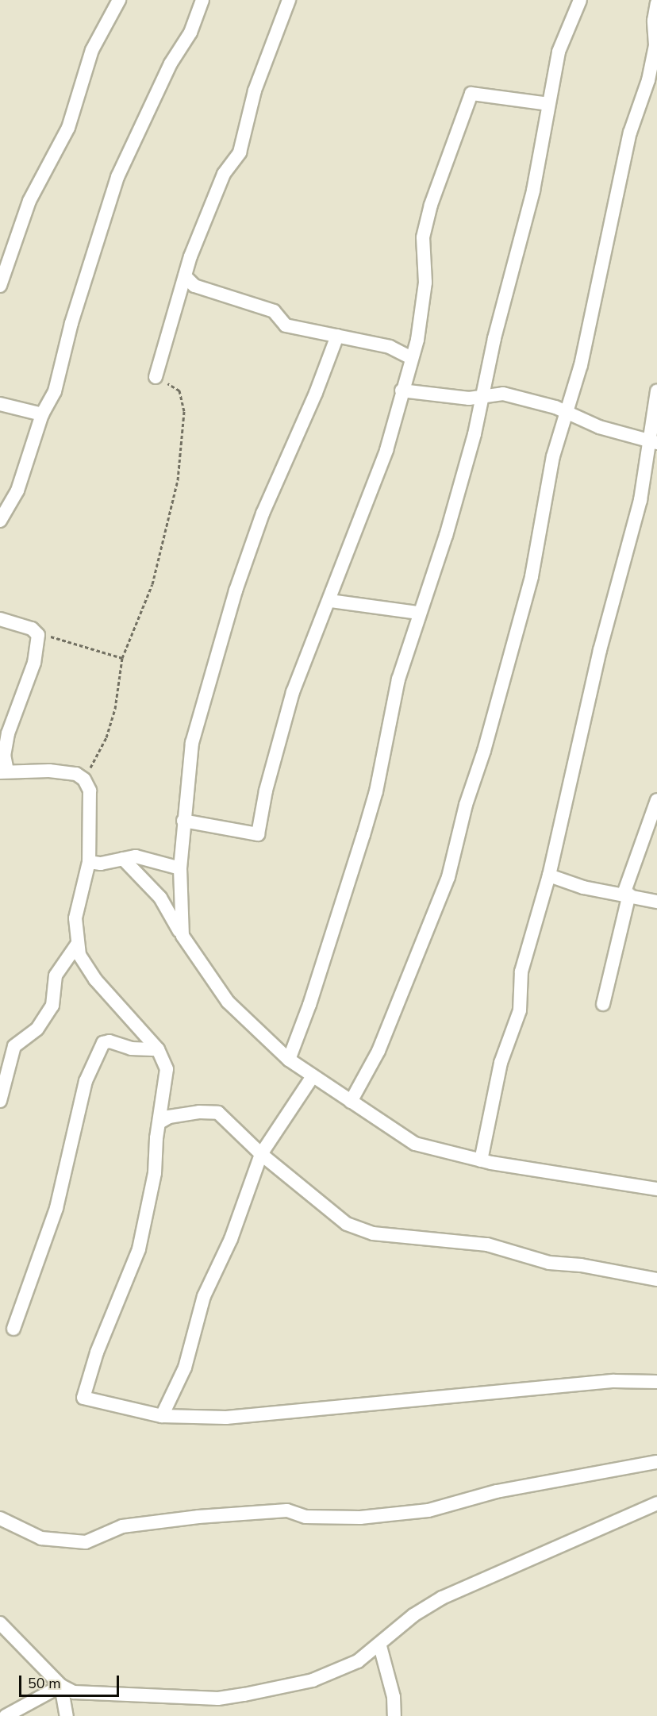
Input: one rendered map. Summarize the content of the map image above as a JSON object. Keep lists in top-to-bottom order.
{
  "scale_bar": "50 m"
}
